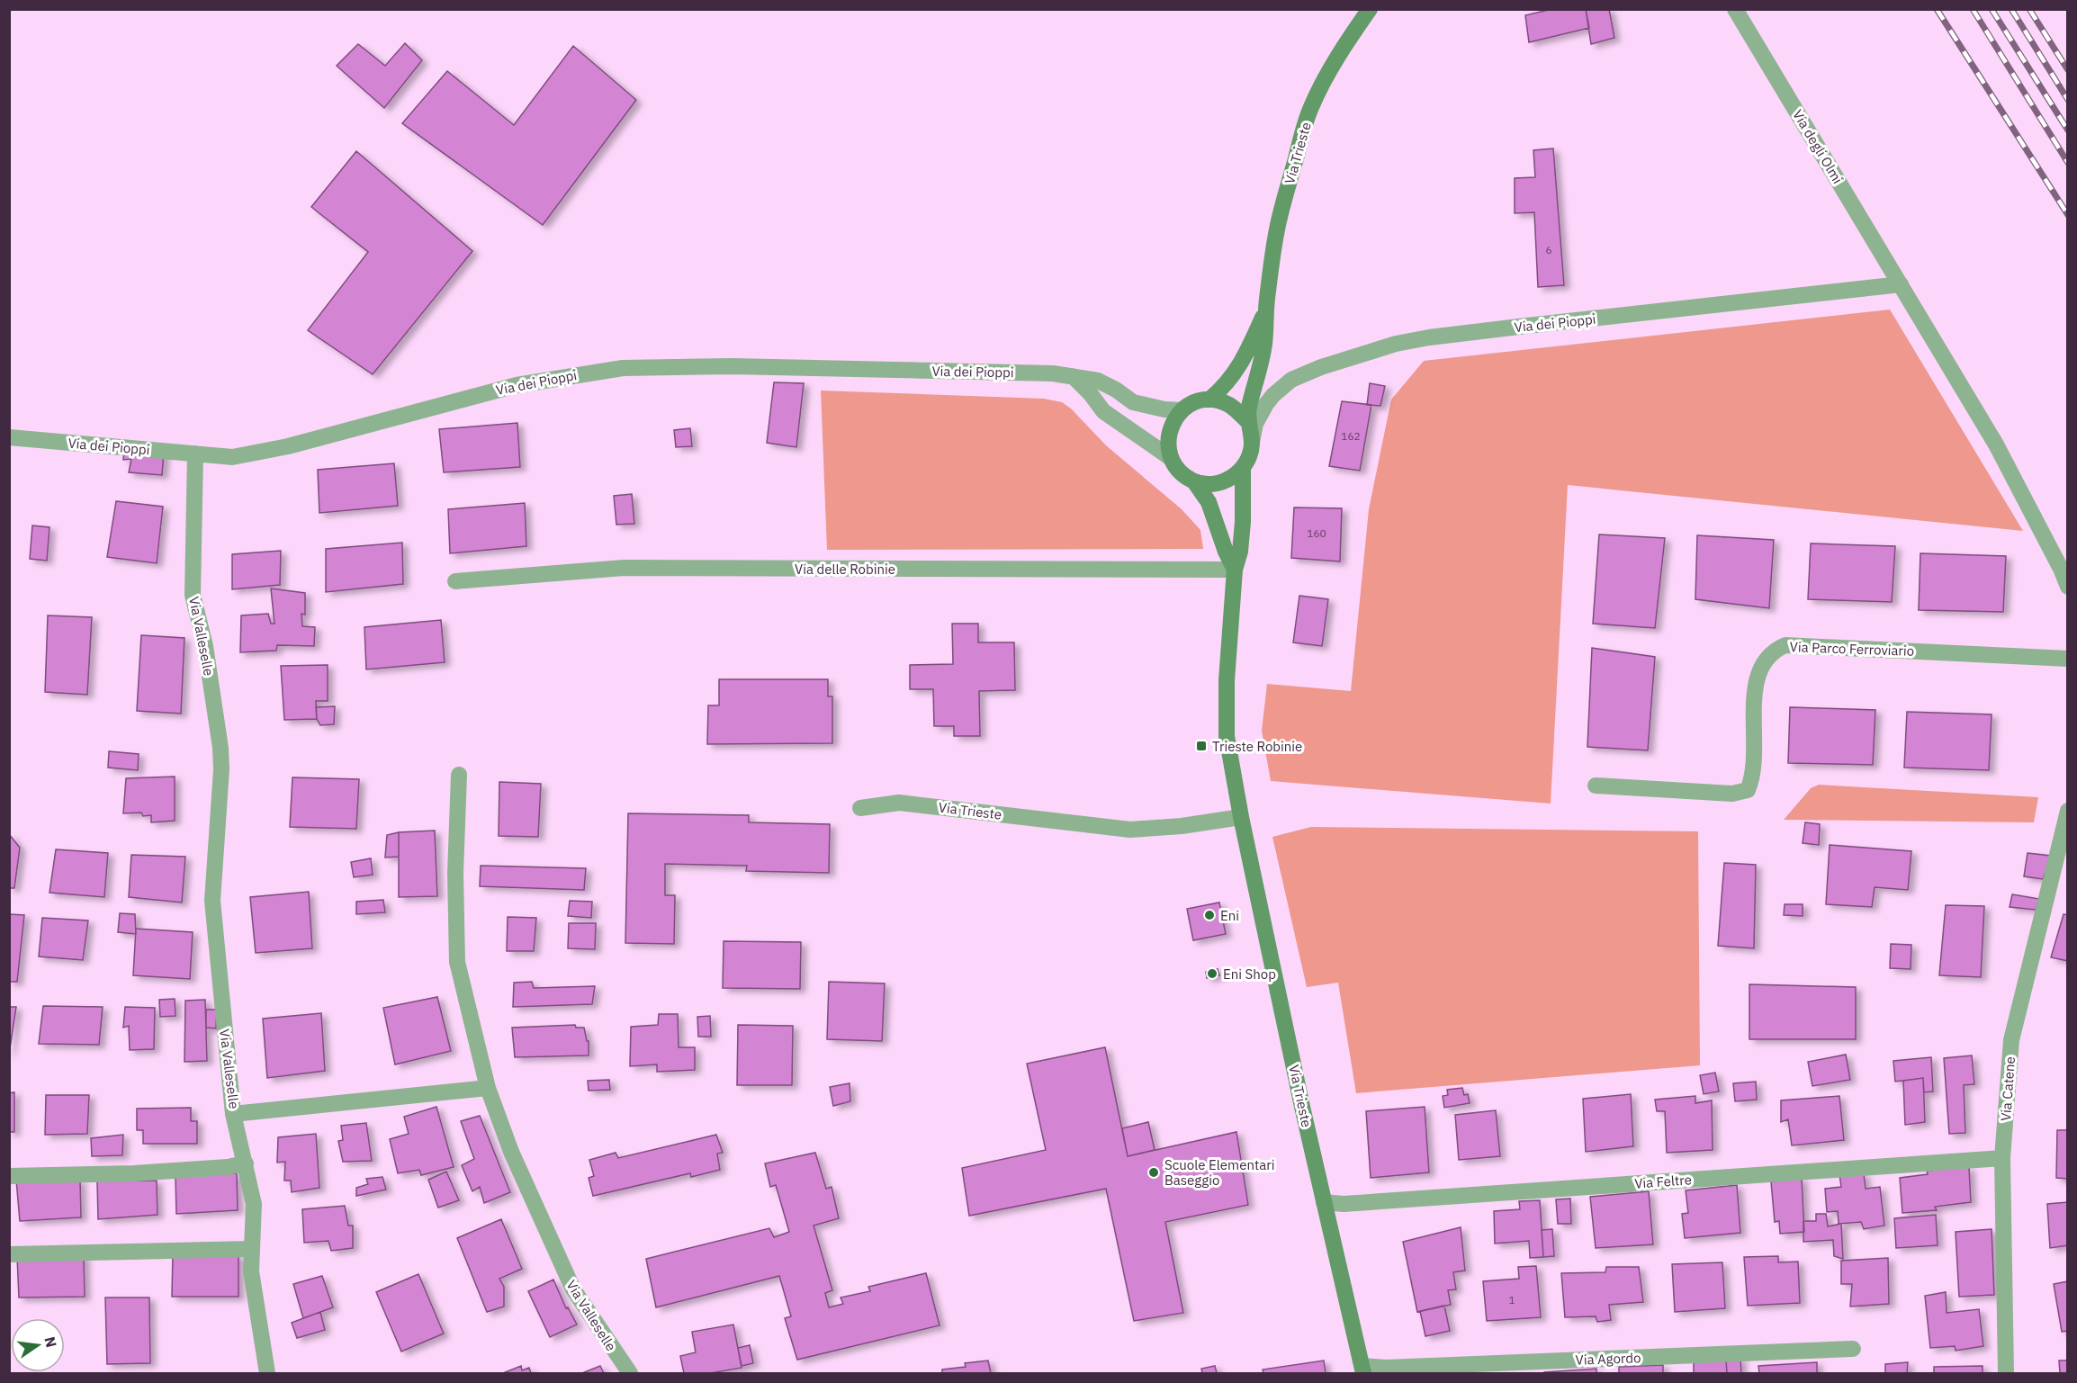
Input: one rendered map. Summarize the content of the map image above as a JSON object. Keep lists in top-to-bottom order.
{
  "streets": {
    "street": [
      "Via degli Olmi",
      "Via Trieste",
      "Via dei Pioppi",
      "Via delle Robinie",
      "Via Valleselle",
      "Via Parco Ferroviario",
      "Via Catene",
      "Via Feltre",
      "Via Agordo"
    ]
  },
  "crossings": [
    ["Via degli Olmi", "Via dei Pioppi"],
    ["Via Trieste", "Via dei Pioppi"],
    ["Via Trieste", "Via delle Robinie"],
    ["Via Trieste", "Via Feltre"],
    ["Via Trieste", "Via Agordo"],
    ["Via dei Pioppi", "Via Valleselle"],
    ["Via Catene", "Via Feltre"]
  ],
  "places": {
    "transit": ["Trieste Robinie"],
    "other": ["Eni", "Eni Shop", "Scuole Elementari Baseggio"]
  },
  "house_numbers": [
    "6",
    "162",
    "160",
    "1"
  ],
  "north": "right"
}
